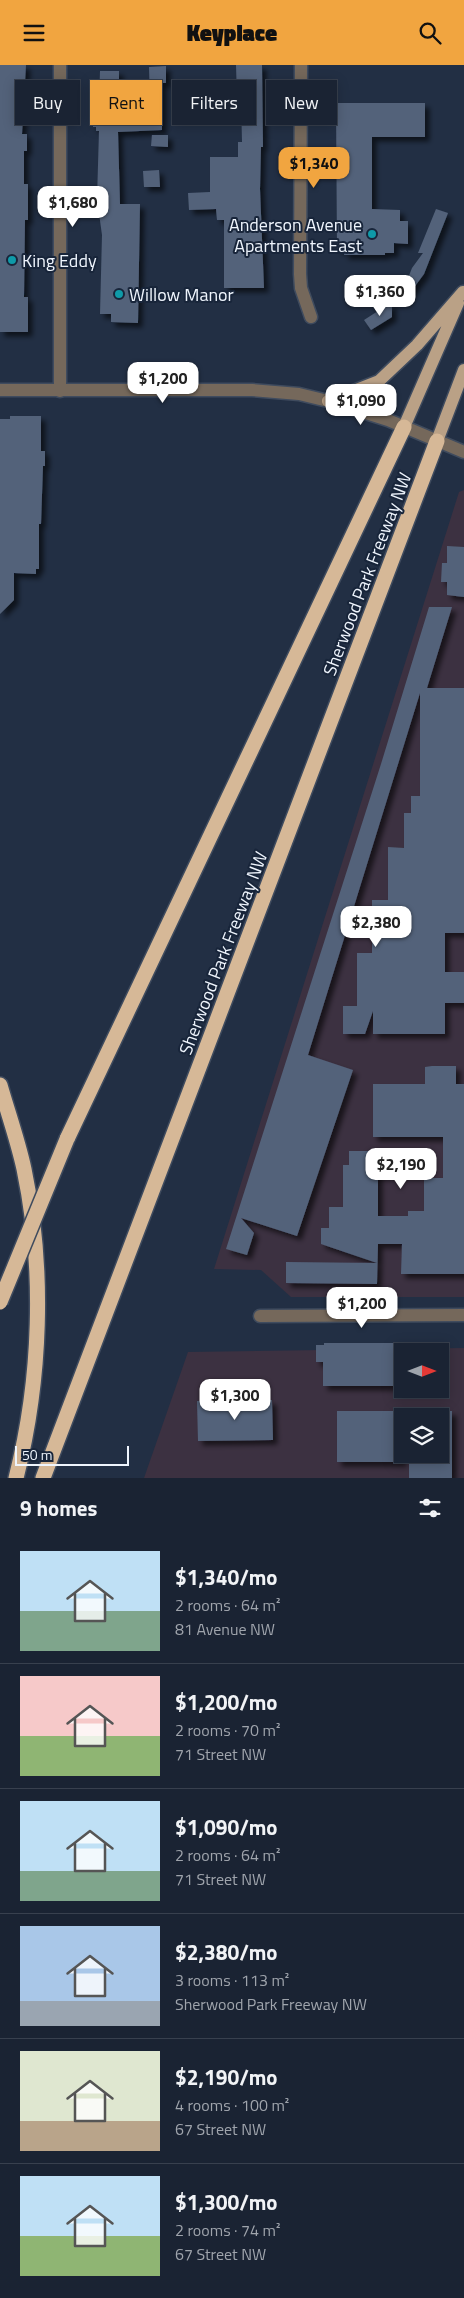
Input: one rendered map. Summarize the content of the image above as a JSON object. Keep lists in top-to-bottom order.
{
  "streets": {
    "highway": ["Sherwood Park Freeway NW"]
  },
  "places": ["Anderson Avenue Apartments East", "King Eddy", "Willow Manor"],
  "scale_bar": "50 m",
  "north": "right",
  "page": {
    "header": "Keyplace",
    "chip": [
      "Buy",
      "Rent",
      "Filters",
      "New"
    ],
    "price": [
      "$1,340",
      "$1,680",
      "$1,360",
      "$1,200",
      "$1,090",
      "$2,380",
      "$2,190",
      "$1,200",
      "$1,300"
    ],
    "scale": "50 m",
    "heading": "9 homes",
    "list": [
      {
        "name": "$1,340/mo",
        "note": "2 rooms · 64 m² · 81 Avenue NW"
      },
      {
        "name": "$1,200/mo",
        "note": "2 rooms · 70 m² · 71 Street NW"
      },
      {
        "name": "$1,090/mo",
        "note": "2 rooms · 64 m² · 71 Street NW"
      },
      {
        "name": "$2,380/mo",
        "note": "3 rooms · 113 m² · Sherwood Park Freeway NW"
      },
      {
        "name": "$2,190/mo",
        "note": "4 rooms · 100 m² · 67 Street NW"
      },
      {
        "name": "$1,300/mo",
        "note": "2 rooms · 74 m² · 67 Street NW"
      }
    ]
  }
}
